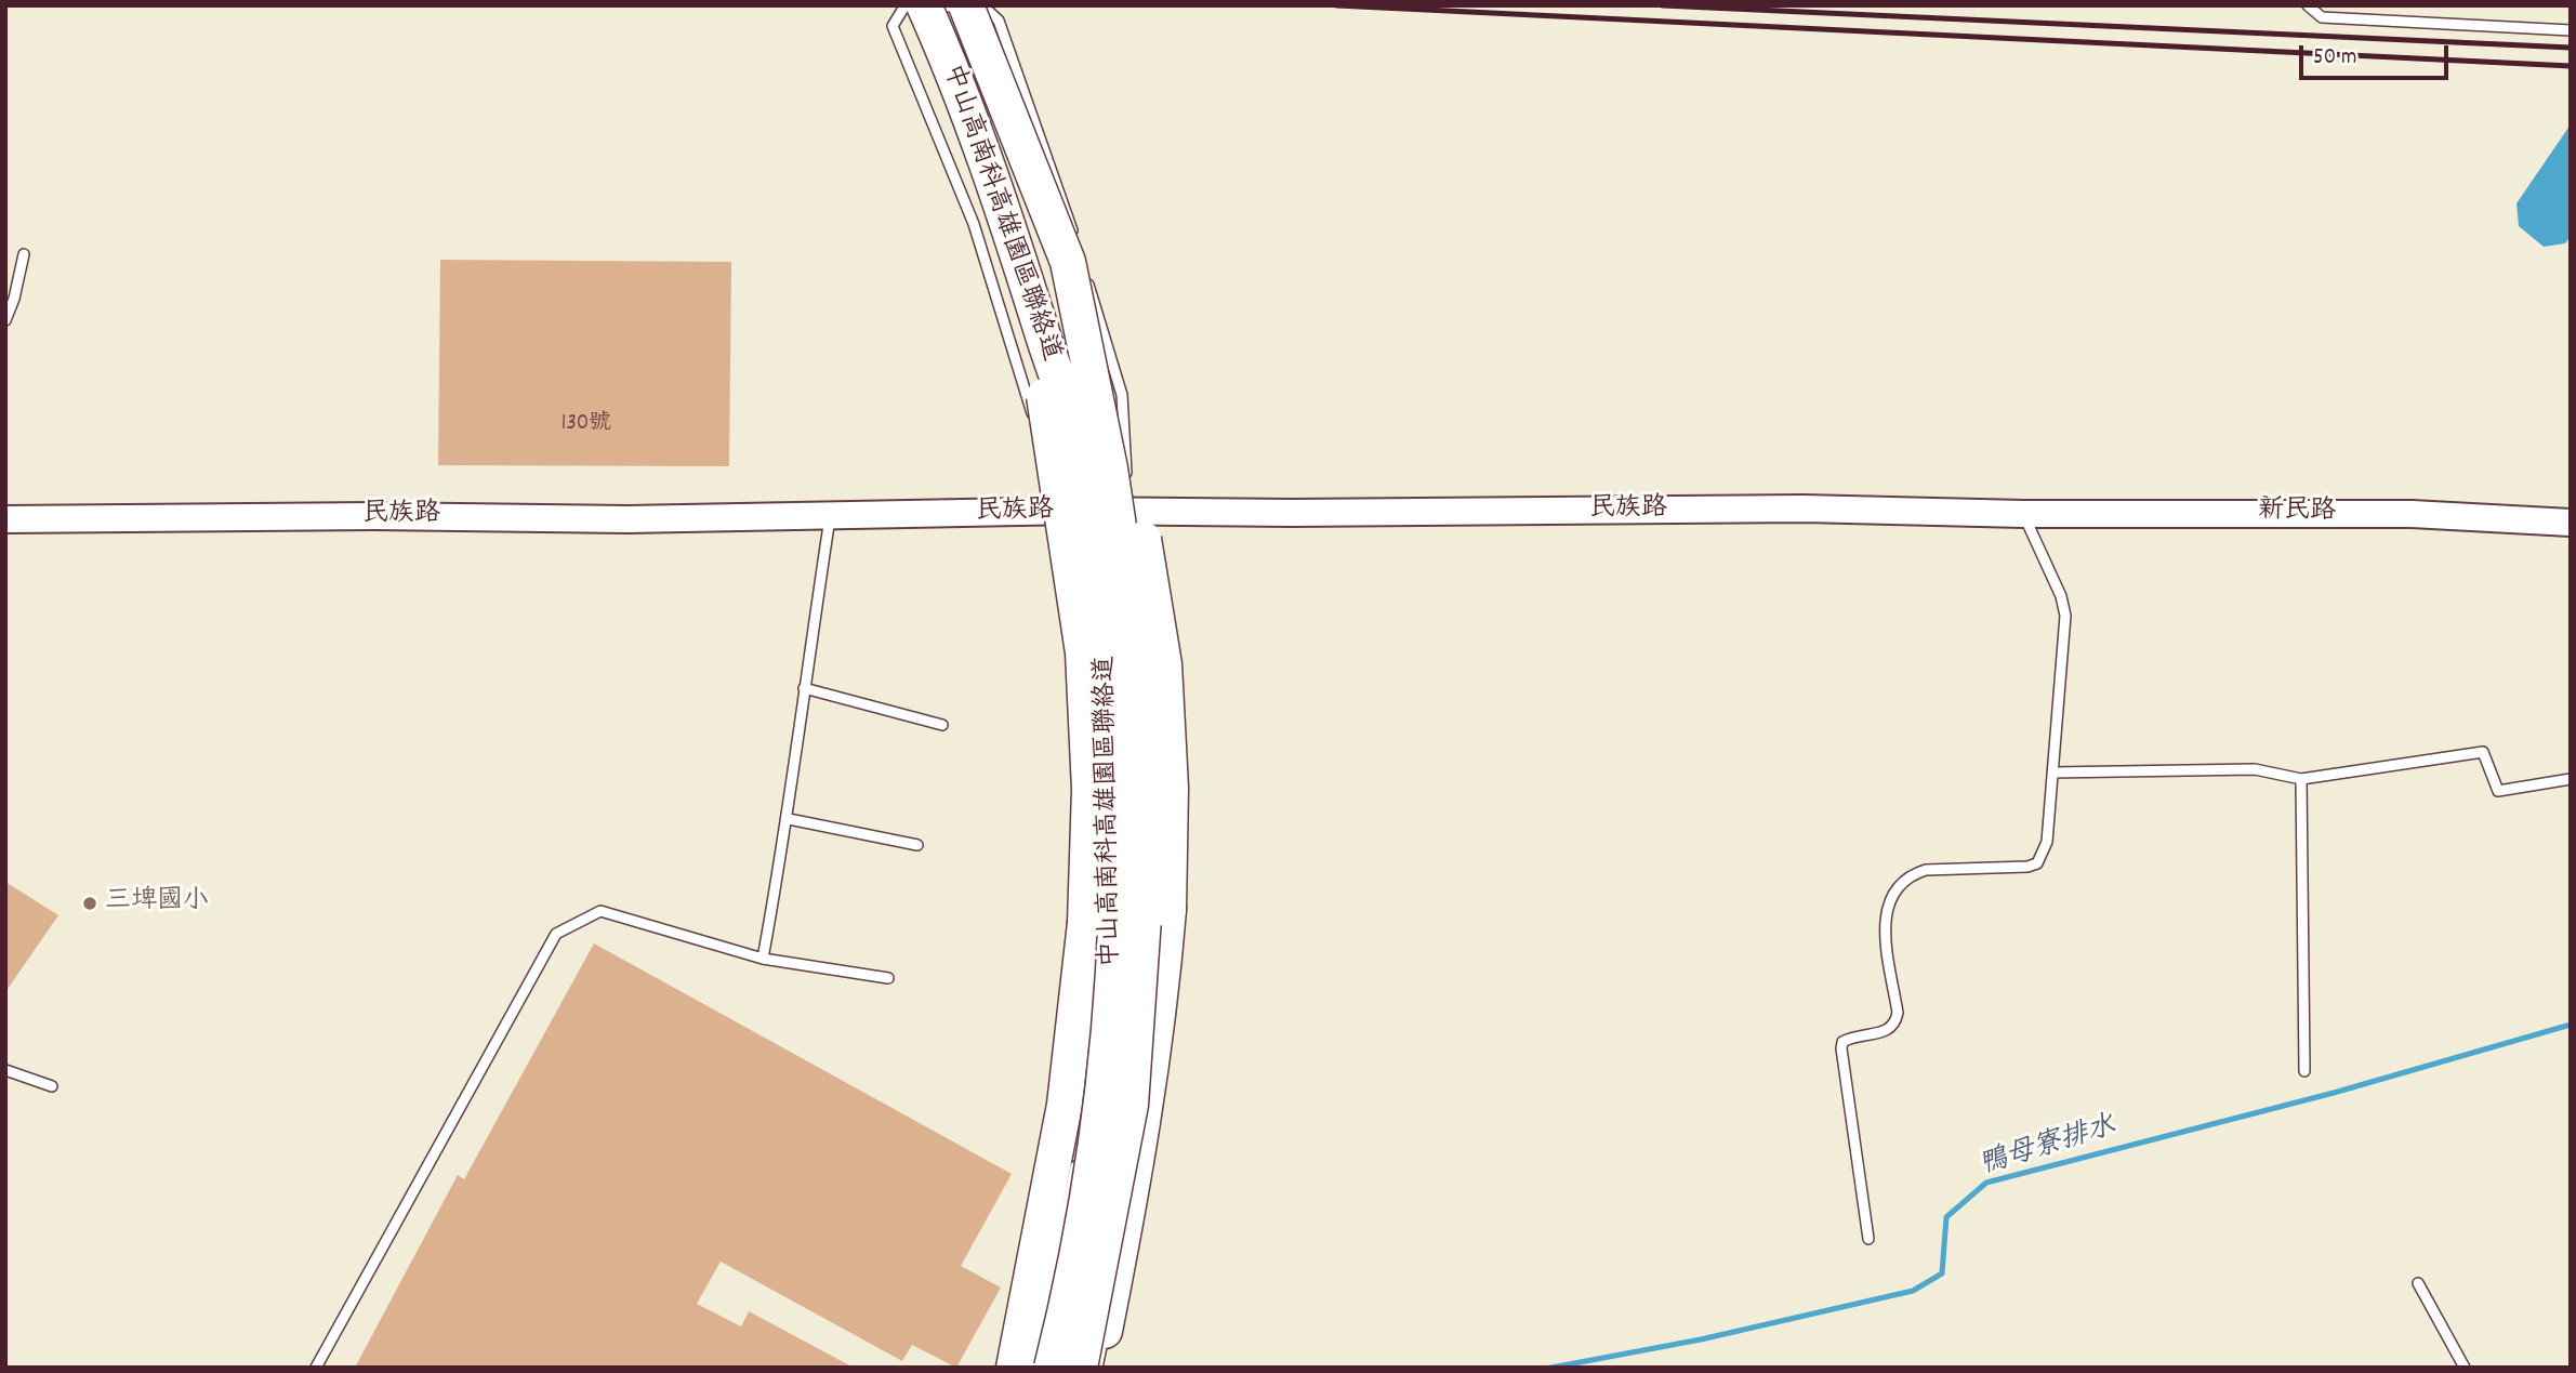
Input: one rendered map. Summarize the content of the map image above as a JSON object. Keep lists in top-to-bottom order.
{
  "streets": {
    "highway": ["中山高南科高雄園區聯絡道"],
    "street": ["民族路", "新民路"]
  },
  "crossings": [
    ["民族路", "新民路"]
  ],
  "water": ["鴨母寮排水"],
  "places": ["三埤國小"],
  "house_numbers": ["130號"],
  "scale_bar": "50 m"
}
